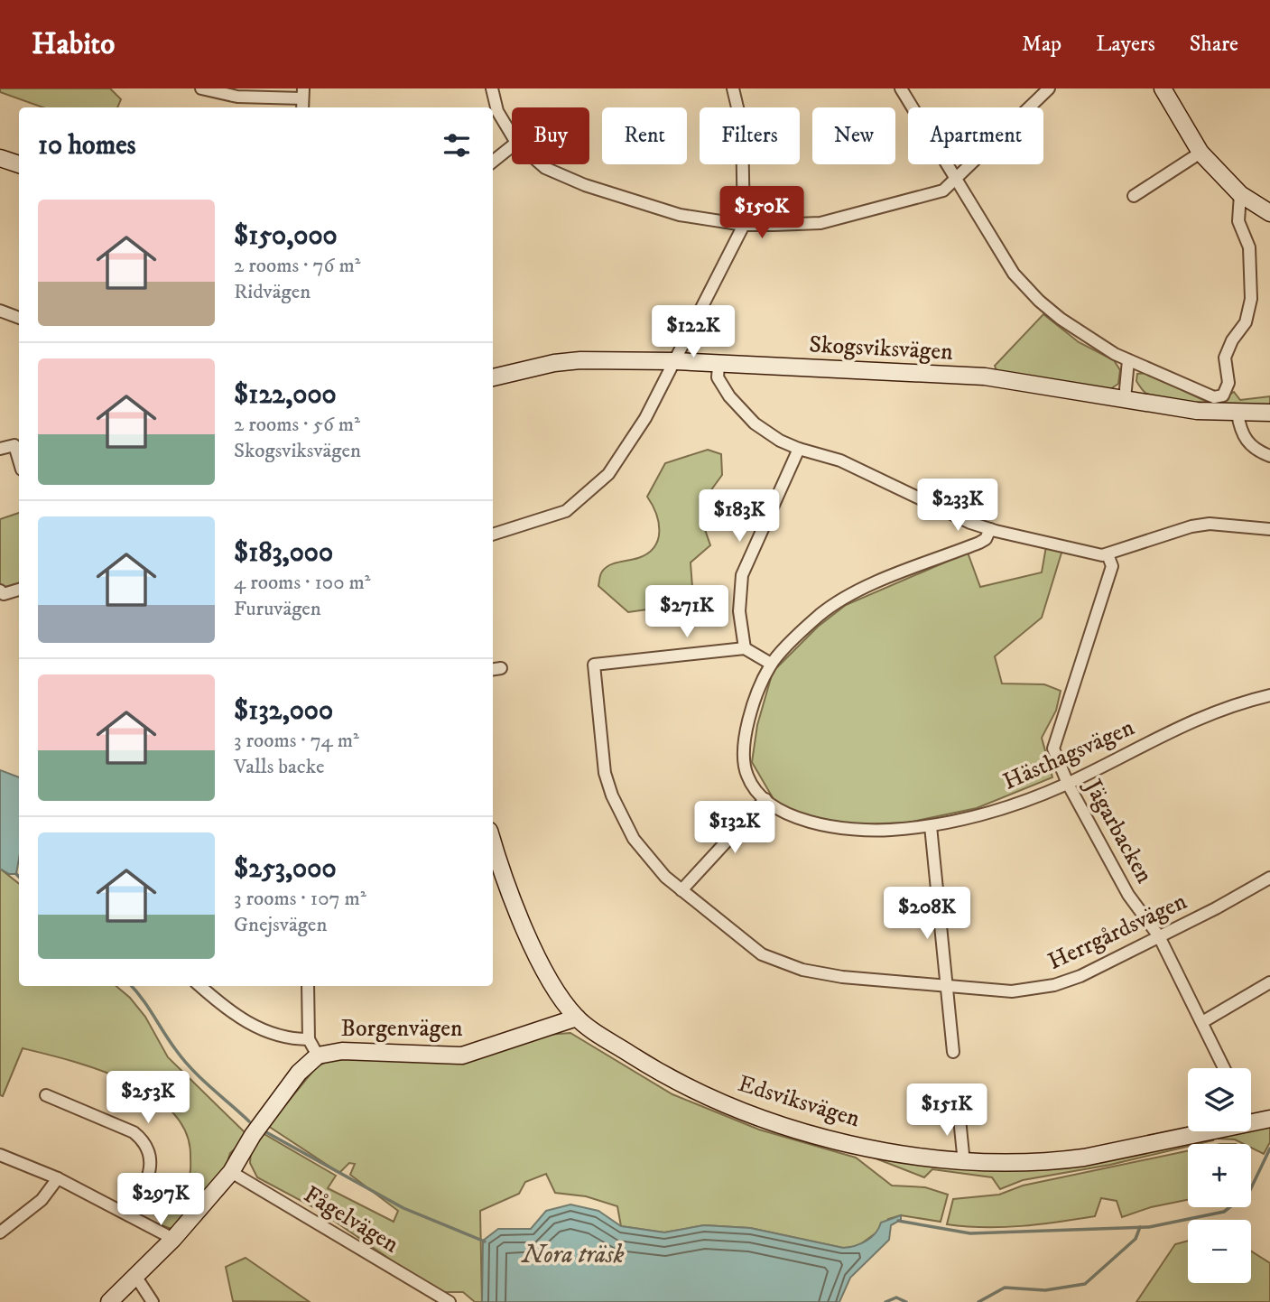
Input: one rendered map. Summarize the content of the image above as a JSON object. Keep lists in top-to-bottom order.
{
  "streets": {
    "street": [
      "Skogsviksvägen",
      "Hästhagsvägen",
      "Jägarbacken",
      "Herrgårdsvägen",
      "Borgenvägen",
      "Edsviksvägen",
      "Fågelvägen"
    ]
  },
  "crossings": [
    ["Hästhagsvägen", "Jägarbacken"],
    ["Jägarbacken", "Herrgårdsvägen"],
    ["Borgenvägen", "Edsviksvägen"],
    ["Borgenvägen", "Fågelvägen"]
  ],
  "water": ["Nora träsk"],
  "page": {
    "header": "Habito",
    "nav": ["Map", "Layers", "Share"],
    "chip": [
      "Buy",
      "Rent",
      "Filters",
      "New",
      "Apartment"
    ],
    "heading": "10 homes",
    "list": [
      {
        "name": "$150,000",
        "note": "2 rooms · 76 m² · Ridvägen"
      },
      {
        "name": "$122,000",
        "note": "2 rooms · 56 m² · Skogsviksvägen"
      },
      {
        "name": "$183,000",
        "note": "4 rooms · 100 m² · Furuvägen"
      },
      {
        "name": "$132,000",
        "note": "3 rooms · 74 m² · Valls backe"
      },
      {
        "name": "$253,000",
        "note": "3 rooms · 107 m² · Gnejsvägen"
      }
    ],
    "price": [
      "$150K",
      "$122K",
      "$233K",
      "$183K",
      "$271K",
      "$132K",
      "$208K",
      "$253K",
      "$151K",
      "$297K"
    ],
    "map_buttons": ["+", "−"]
  }
}
